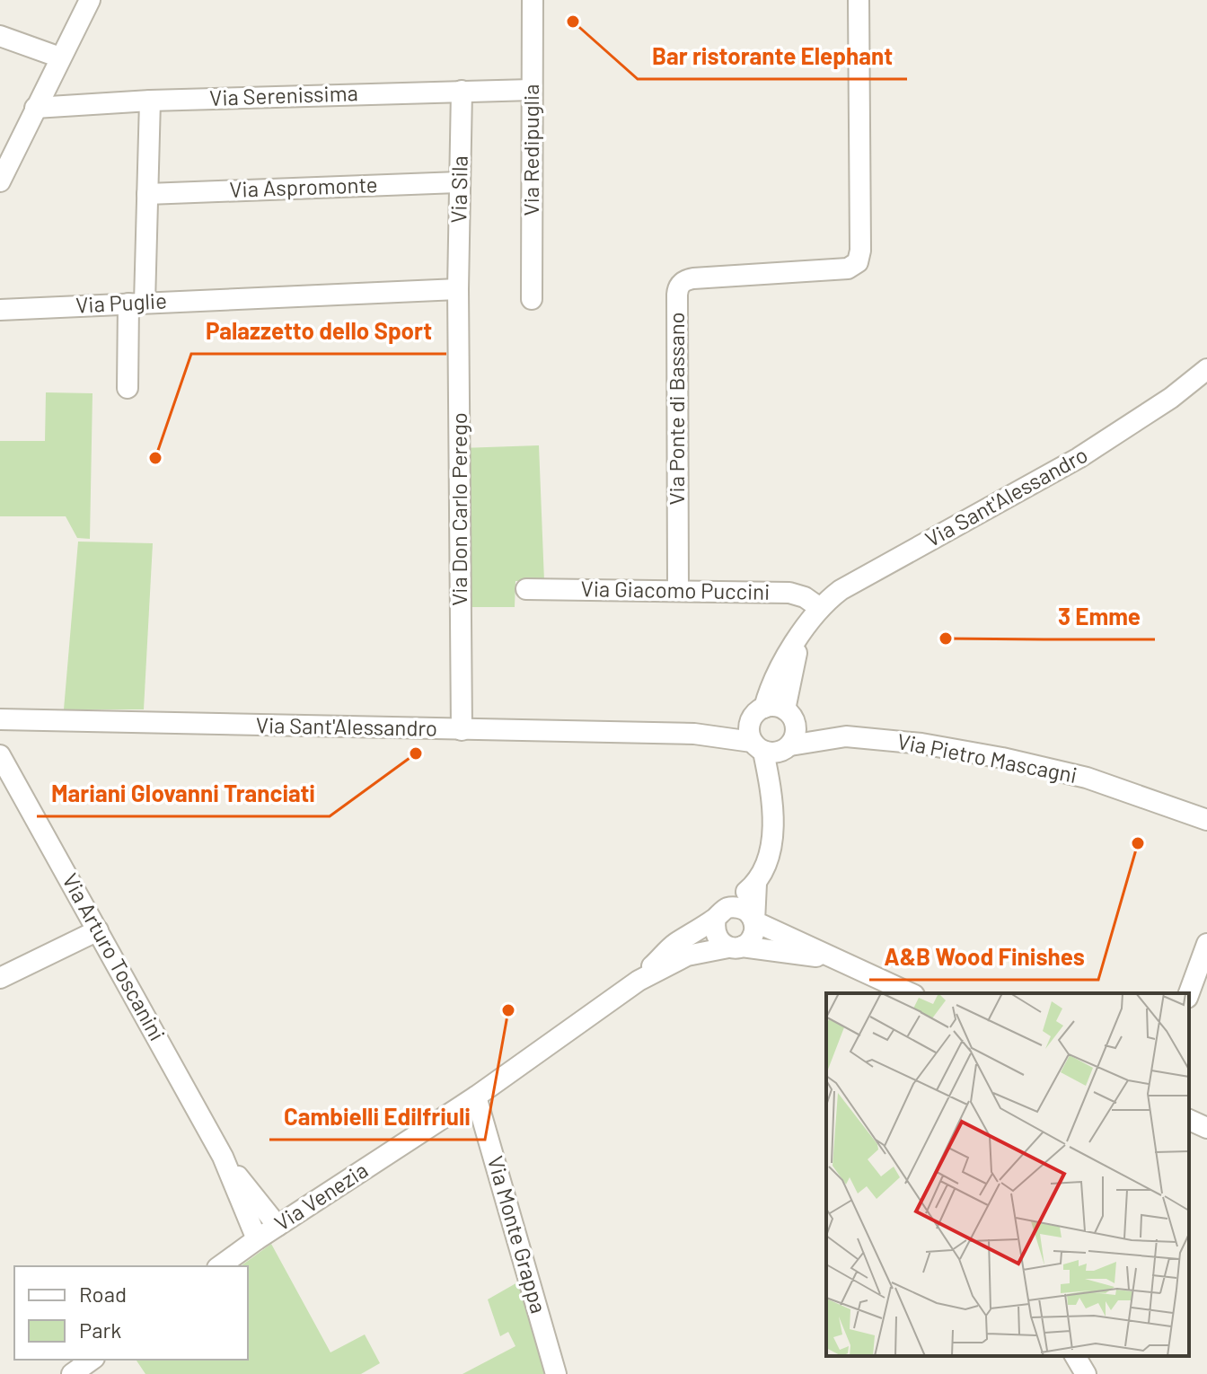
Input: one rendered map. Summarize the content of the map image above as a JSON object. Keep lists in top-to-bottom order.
{
  "streets": {
    "street": [
      "Via Serenissima",
      "Via Redipuglia",
      "Via Aspromonte",
      "Via Sila",
      "Via Puglie",
      "Via Ponte di Bassano",
      "Via Sant'Alessandro",
      "Via Don Carlo Perego",
      "Via Giacomo Puccini",
      "Via Pietro Mascagni",
      "Via Arturo Toscanini",
      "Via Venezia",
      "Via Monte Grappa"
    ]
  },
  "crossings": [
    ["Via Serenissima", "Via Redipuglia"],
    ["Via Serenissima", "Via Sila"],
    ["Via Aspromonte", "Via Sila"],
    ["Via Sila", "Via Puglie"],
    ["Via Sila", "Via Don Carlo Perego"],
    ["Via Puglie", "Via Don Carlo Perego"],
    ["Via Ponte di Bassano", "Via Giacomo Puccini"],
    ["Via Sant'Alessandro", "Via Don Carlo Perego"],
    ["Via Sant'Alessandro", "Via Giacomo Puccini"],
    ["Via Sant'Alessandro", "Via Pietro Mascagni"],
    ["Via Sant'Alessandro", "Via Arturo Toscanini"],
    ["Via Venezia", "Via Monte Grappa"]
  ],
  "places": [
    "Bar ristorante Elephant",
    "Palazzetto dello Sport",
    "3 Emme",
    "Mariani GIovanni Tranciati",
    "A&B Wood Finishes",
    "Cambielli Edilfriuli"
  ],
  "legend": ["Road", "Park"]
}
